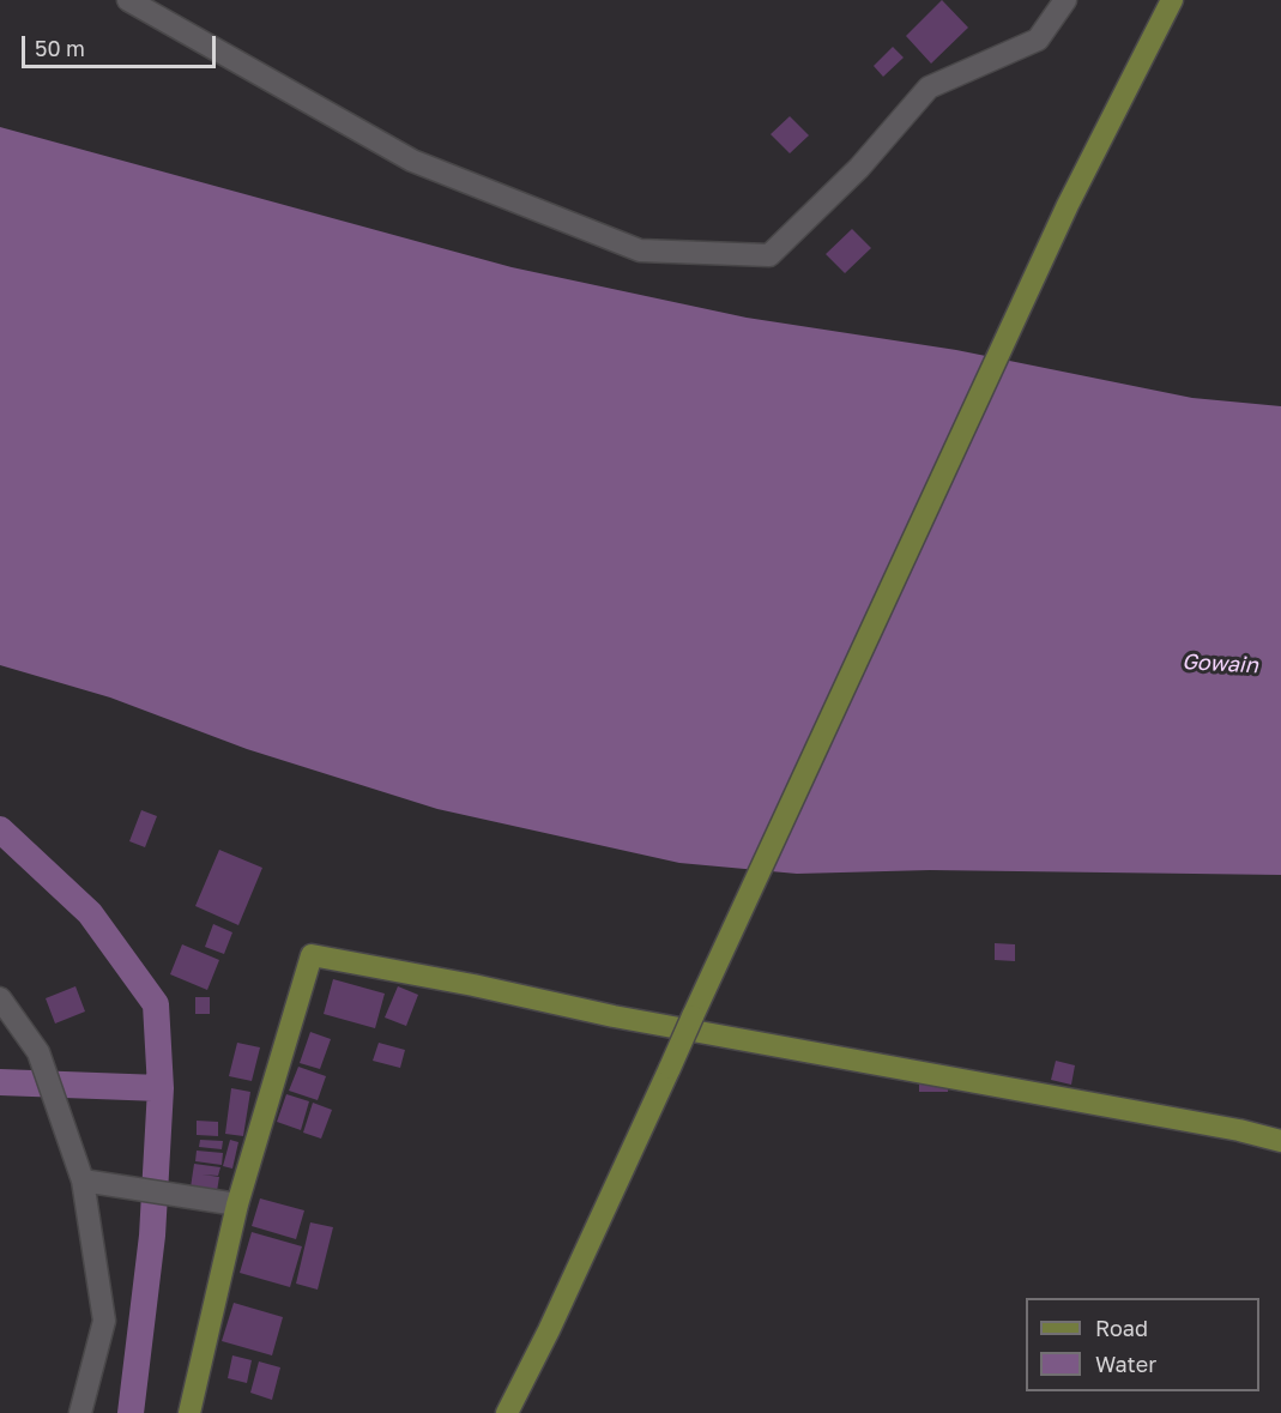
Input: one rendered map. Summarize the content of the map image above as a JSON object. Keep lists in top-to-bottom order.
{
  "water": ["Gowain"],
  "legend": ["Road", "Water"],
  "scale_bar": "50 m"
}
